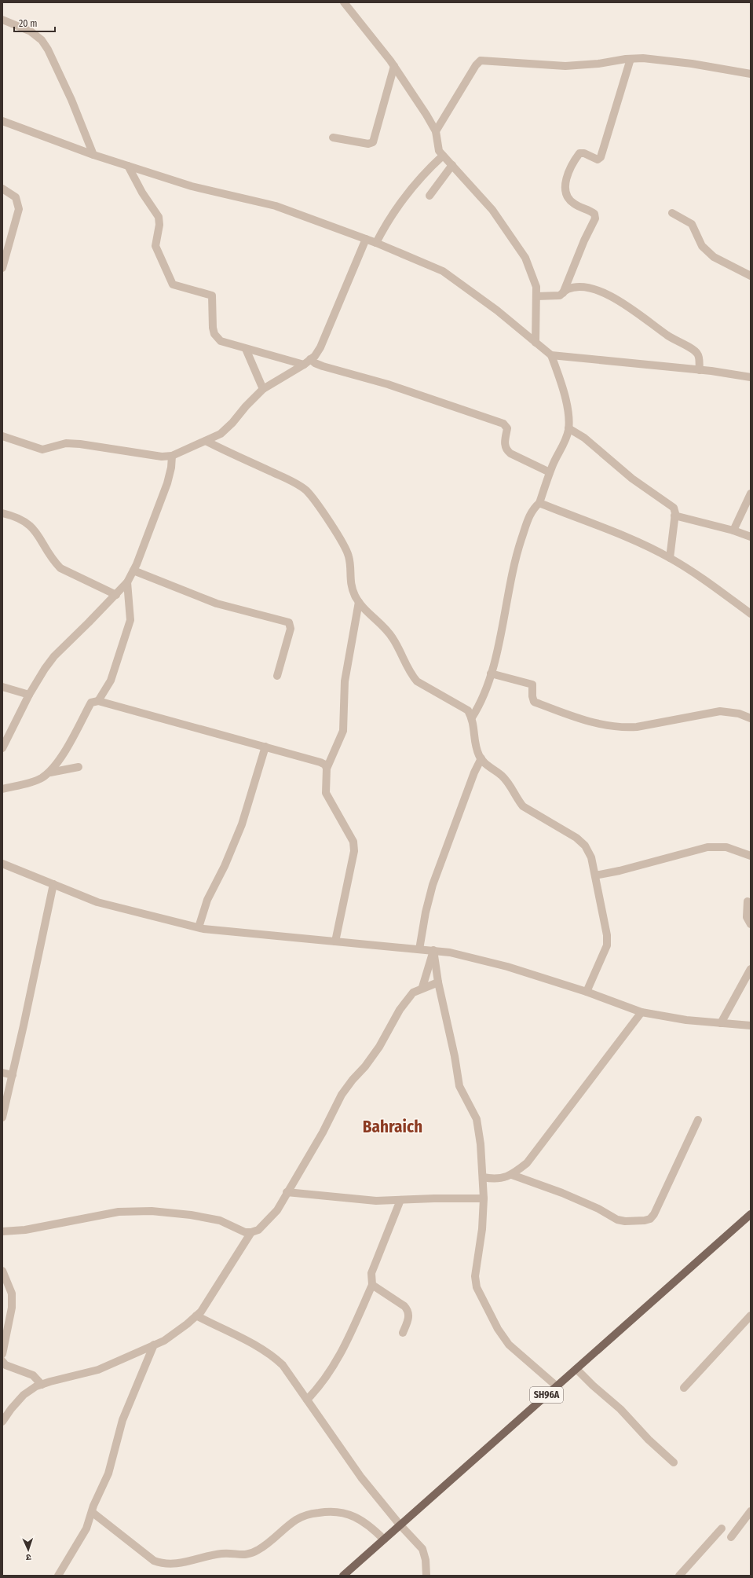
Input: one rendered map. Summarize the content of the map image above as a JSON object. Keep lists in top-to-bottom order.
{
  "streets": {
    "main road": ["SH96A"]
  },
  "districts": ["Bahraich"],
  "scale_bar": "20 m",
  "north": "bottom"
}
